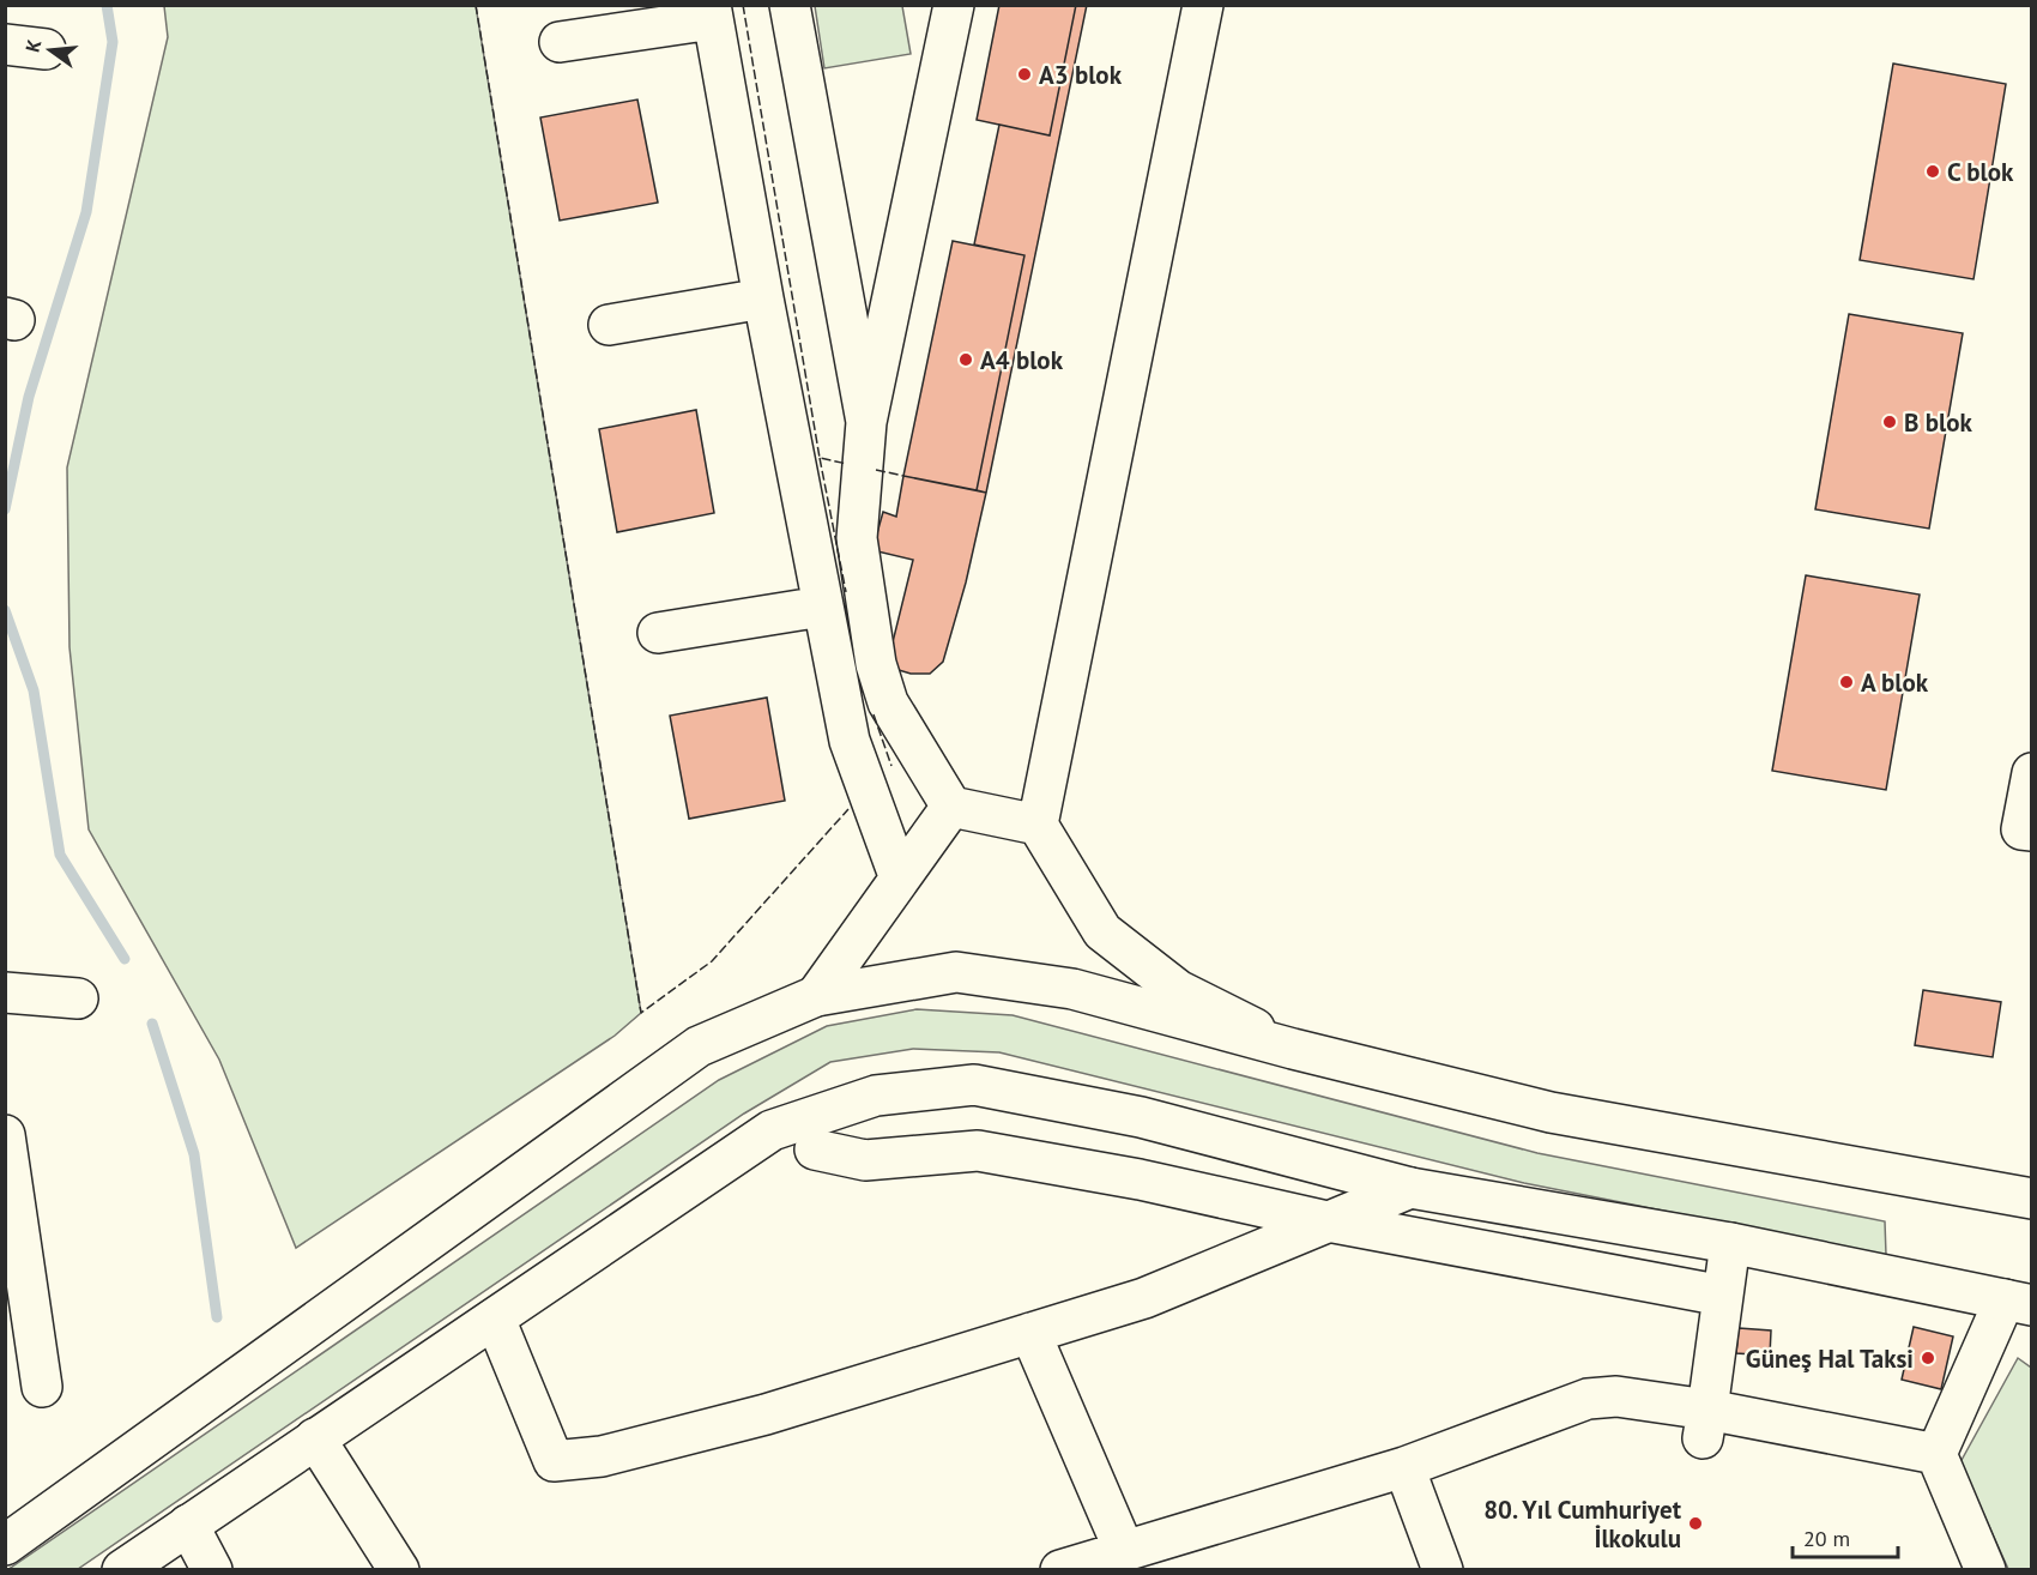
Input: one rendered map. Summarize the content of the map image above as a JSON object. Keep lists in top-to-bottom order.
{
  "places": [
    "A3 blok",
    "C blok",
    "A4 blok",
    "B blok",
    "A blok",
    "Güneş Hal Taksi",
    "80. Yıl Cumhuriyet İlkokulu"
  ],
  "scale_bar": "20 m",
  "north": "left"
}
